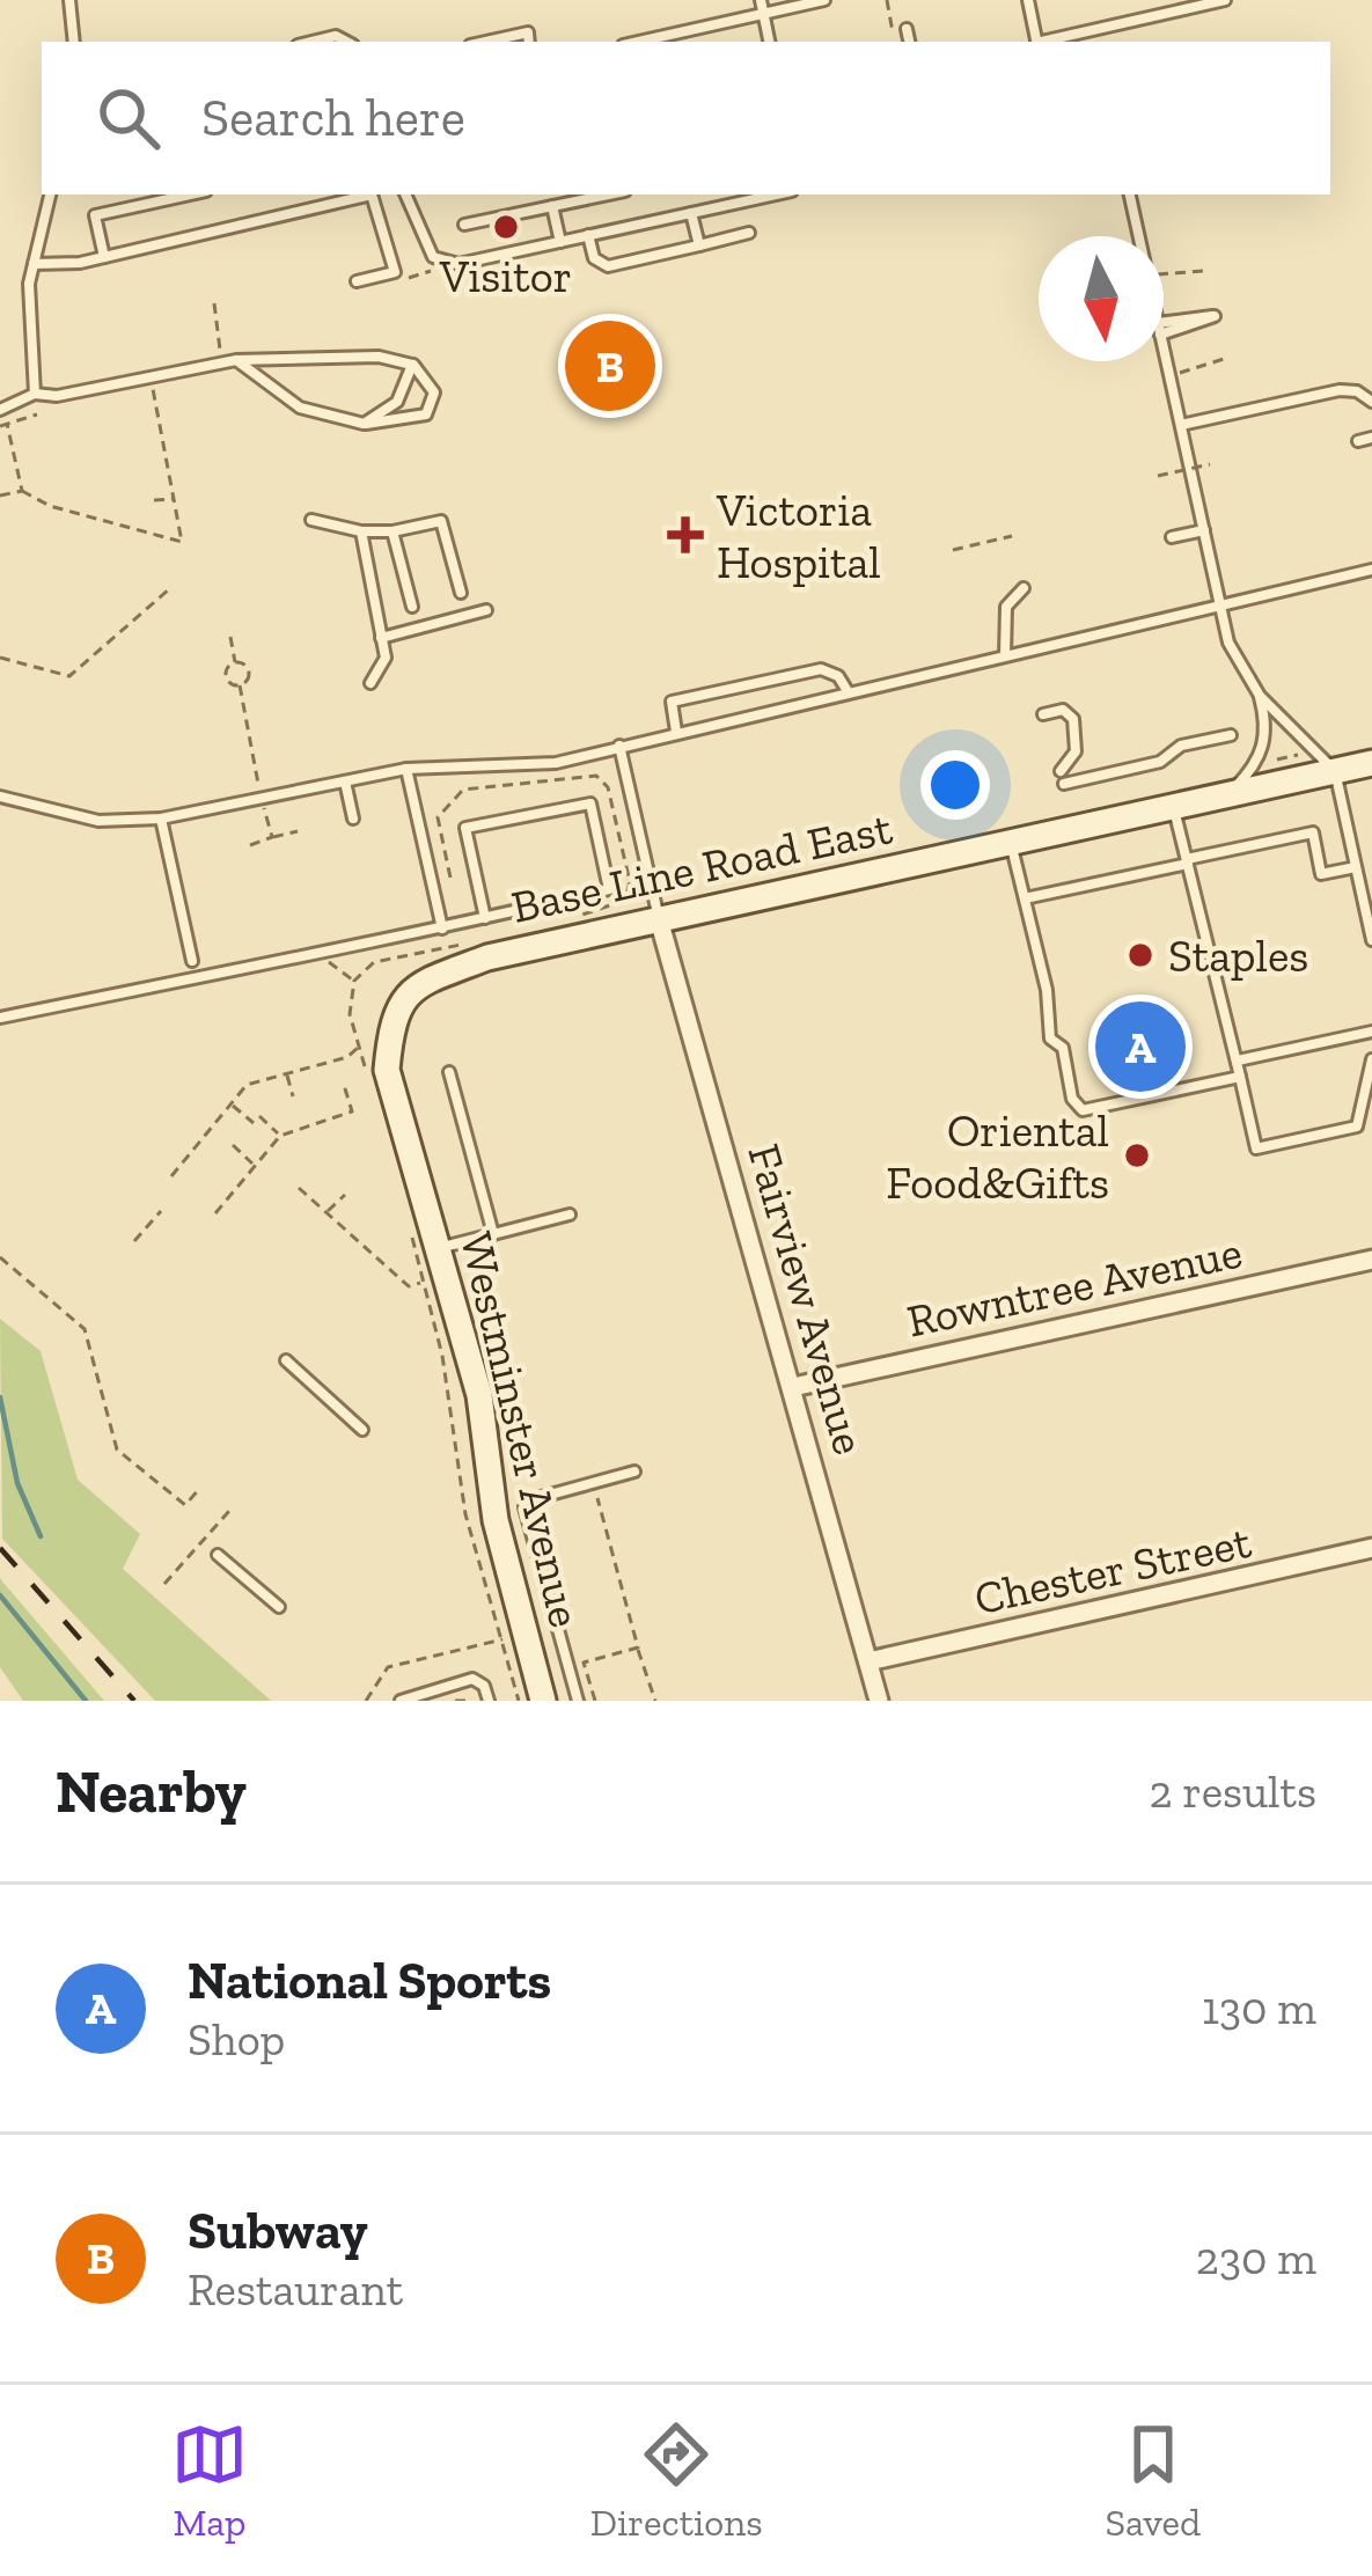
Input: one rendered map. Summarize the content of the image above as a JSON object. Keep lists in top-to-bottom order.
{
  "streets": {
    "street": [
      "Base Line Road East",
      "Rowntree Avenue",
      "Fairview Avenue",
      "Westminster Avenue",
      "Chester Street"
    ]
  },
  "crossings": [
    ["Base Line Road East", "Fairview Avenue"],
    ["Base Line Road East", "Westminster Avenue"],
    ["Rowntree Avenue", "Fairview Avenue"],
    ["Fairview Avenue", "Chester Street"]
  ],
  "places": {
    "other": ["Visitor", "Staples", "Oriental Food&Gifts"],
    "health": ["Victoria Hospital"]
  },
  "north": "bottom",
  "page": {
    "search": "Search here",
    "pins": ["B", "A"],
    "heading": ["Nearby", "2 results"],
    "list": [
      {
        "mark": "A",
        "name": "National Sports",
        "note": "Shop",
        "value": "130 m"
      },
      {
        "mark": "B",
        "name": "Subway",
        "note": "Restaurant",
        "value": "230 m"
      }
    ],
    "nav": ["Map", "Directions", "Saved"]
  }
}
